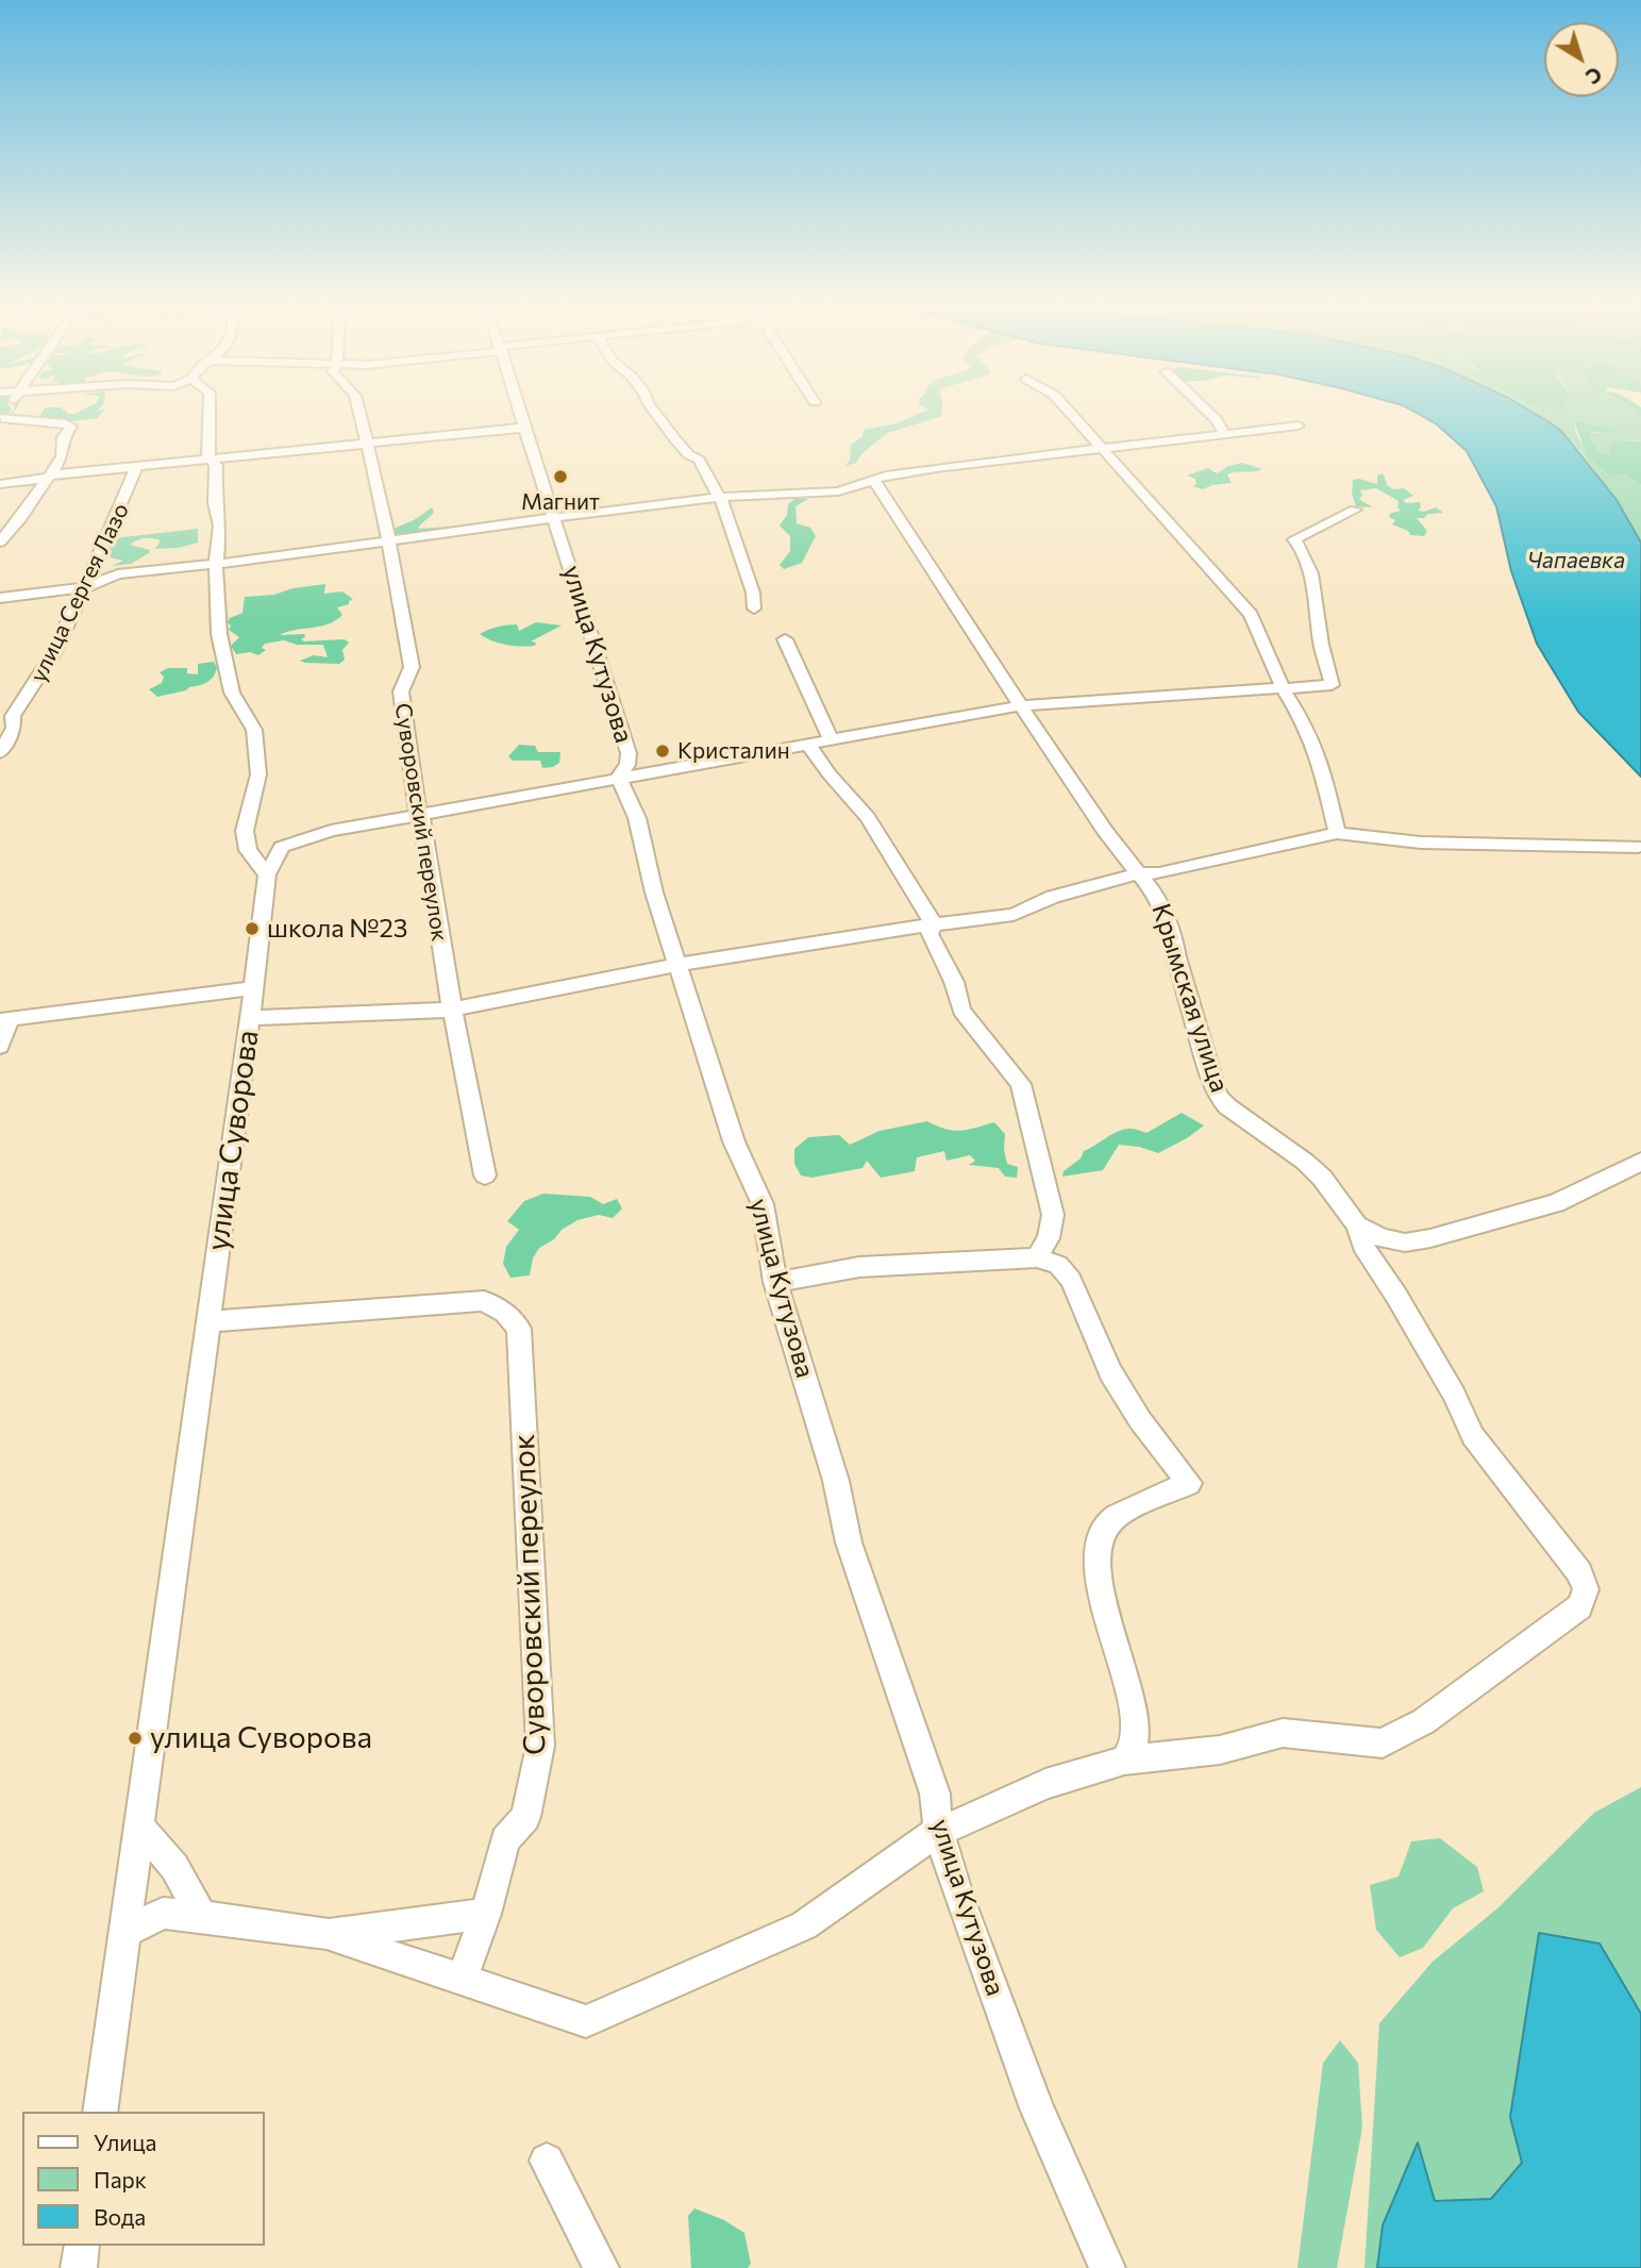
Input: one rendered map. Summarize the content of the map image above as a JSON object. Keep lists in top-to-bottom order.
{
  "streets": {
    "street": [
      "улица Сергея Лазо",
      "улица Кутузова",
      "Суворовский переулок",
      "Крымская улица",
      "улица Суворова"
    ]
  },
  "crossings": [
    ["Суворовский переулок", "улица Суворова"]
  ],
  "water": ["Чапаевка"],
  "places": [
    "Магнит",
    "Кристалин",
    "школа №23",
    "улица Суворова"
  ],
  "legend": ["Улица", "Парк", "Вода"],
  "north": "bottom right"
}
